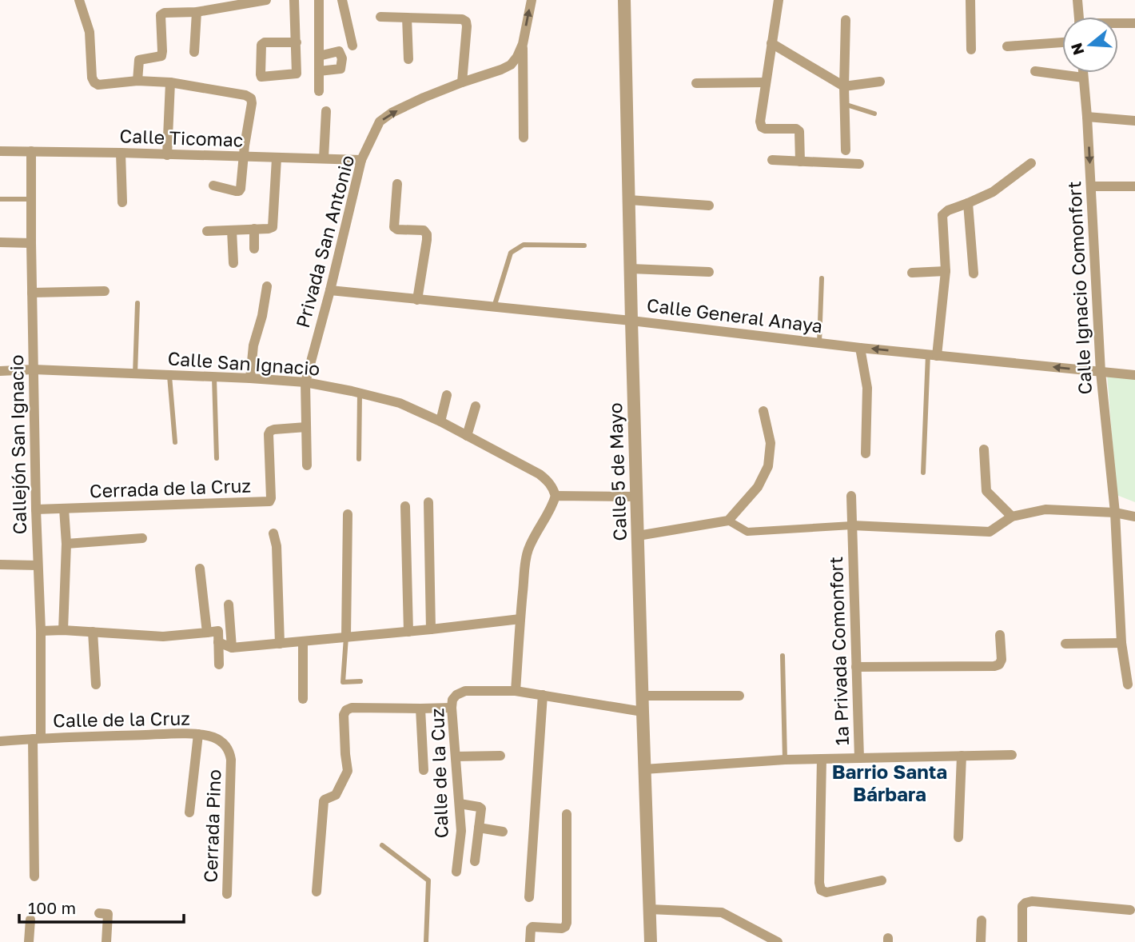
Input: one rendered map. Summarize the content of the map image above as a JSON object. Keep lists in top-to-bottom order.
{
  "streets": {
    "street": [
      "Calle Ticomac",
      "Privada San Antonio",
      "Calle Ignacio Comonfort",
      "Calle General Anaya",
      "Calle San Ignacio",
      "Callejón San Ignacio",
      "Calle 5 de Mayo",
      "Cerrada de la Cruz",
      "1ª Privada Comonfort",
      "Calle de la Cruz",
      "Calle de la Cuz",
      "Cerrada Pino"
    ]
  },
  "crossings": [
    ["Calle Ticomac", "Privada San Antonio"],
    ["Calle Ticomac", "Callejón San Ignacio"],
    ["Privada San Antonio", "Calle General Anaya"],
    ["Privada San Antonio", "Calle San Ignacio"],
    ["Privada San Antonio", "Cerrada de la Cruz"],
    ["Calle Ignacio Comonfort", "Calle General Anaya"],
    ["Calle General Anaya", "Calle 5 de Mayo"],
    ["Calle San Ignacio", "Callejón San Ignacio"],
    ["Callejón San Ignacio", "Calle de la Cruz"],
    ["Calle 5 de Mayo", "1ª Privada Comonfort"],
    ["Calle 5 de Mayo", "Calle de la Cuz"],
    ["Calle de la Cruz", "Cerrada Pino"]
  ],
  "districts": ["Barrio Santa Bárbara"],
  "scale_bar": "100 m",
  "north": "left"
}
